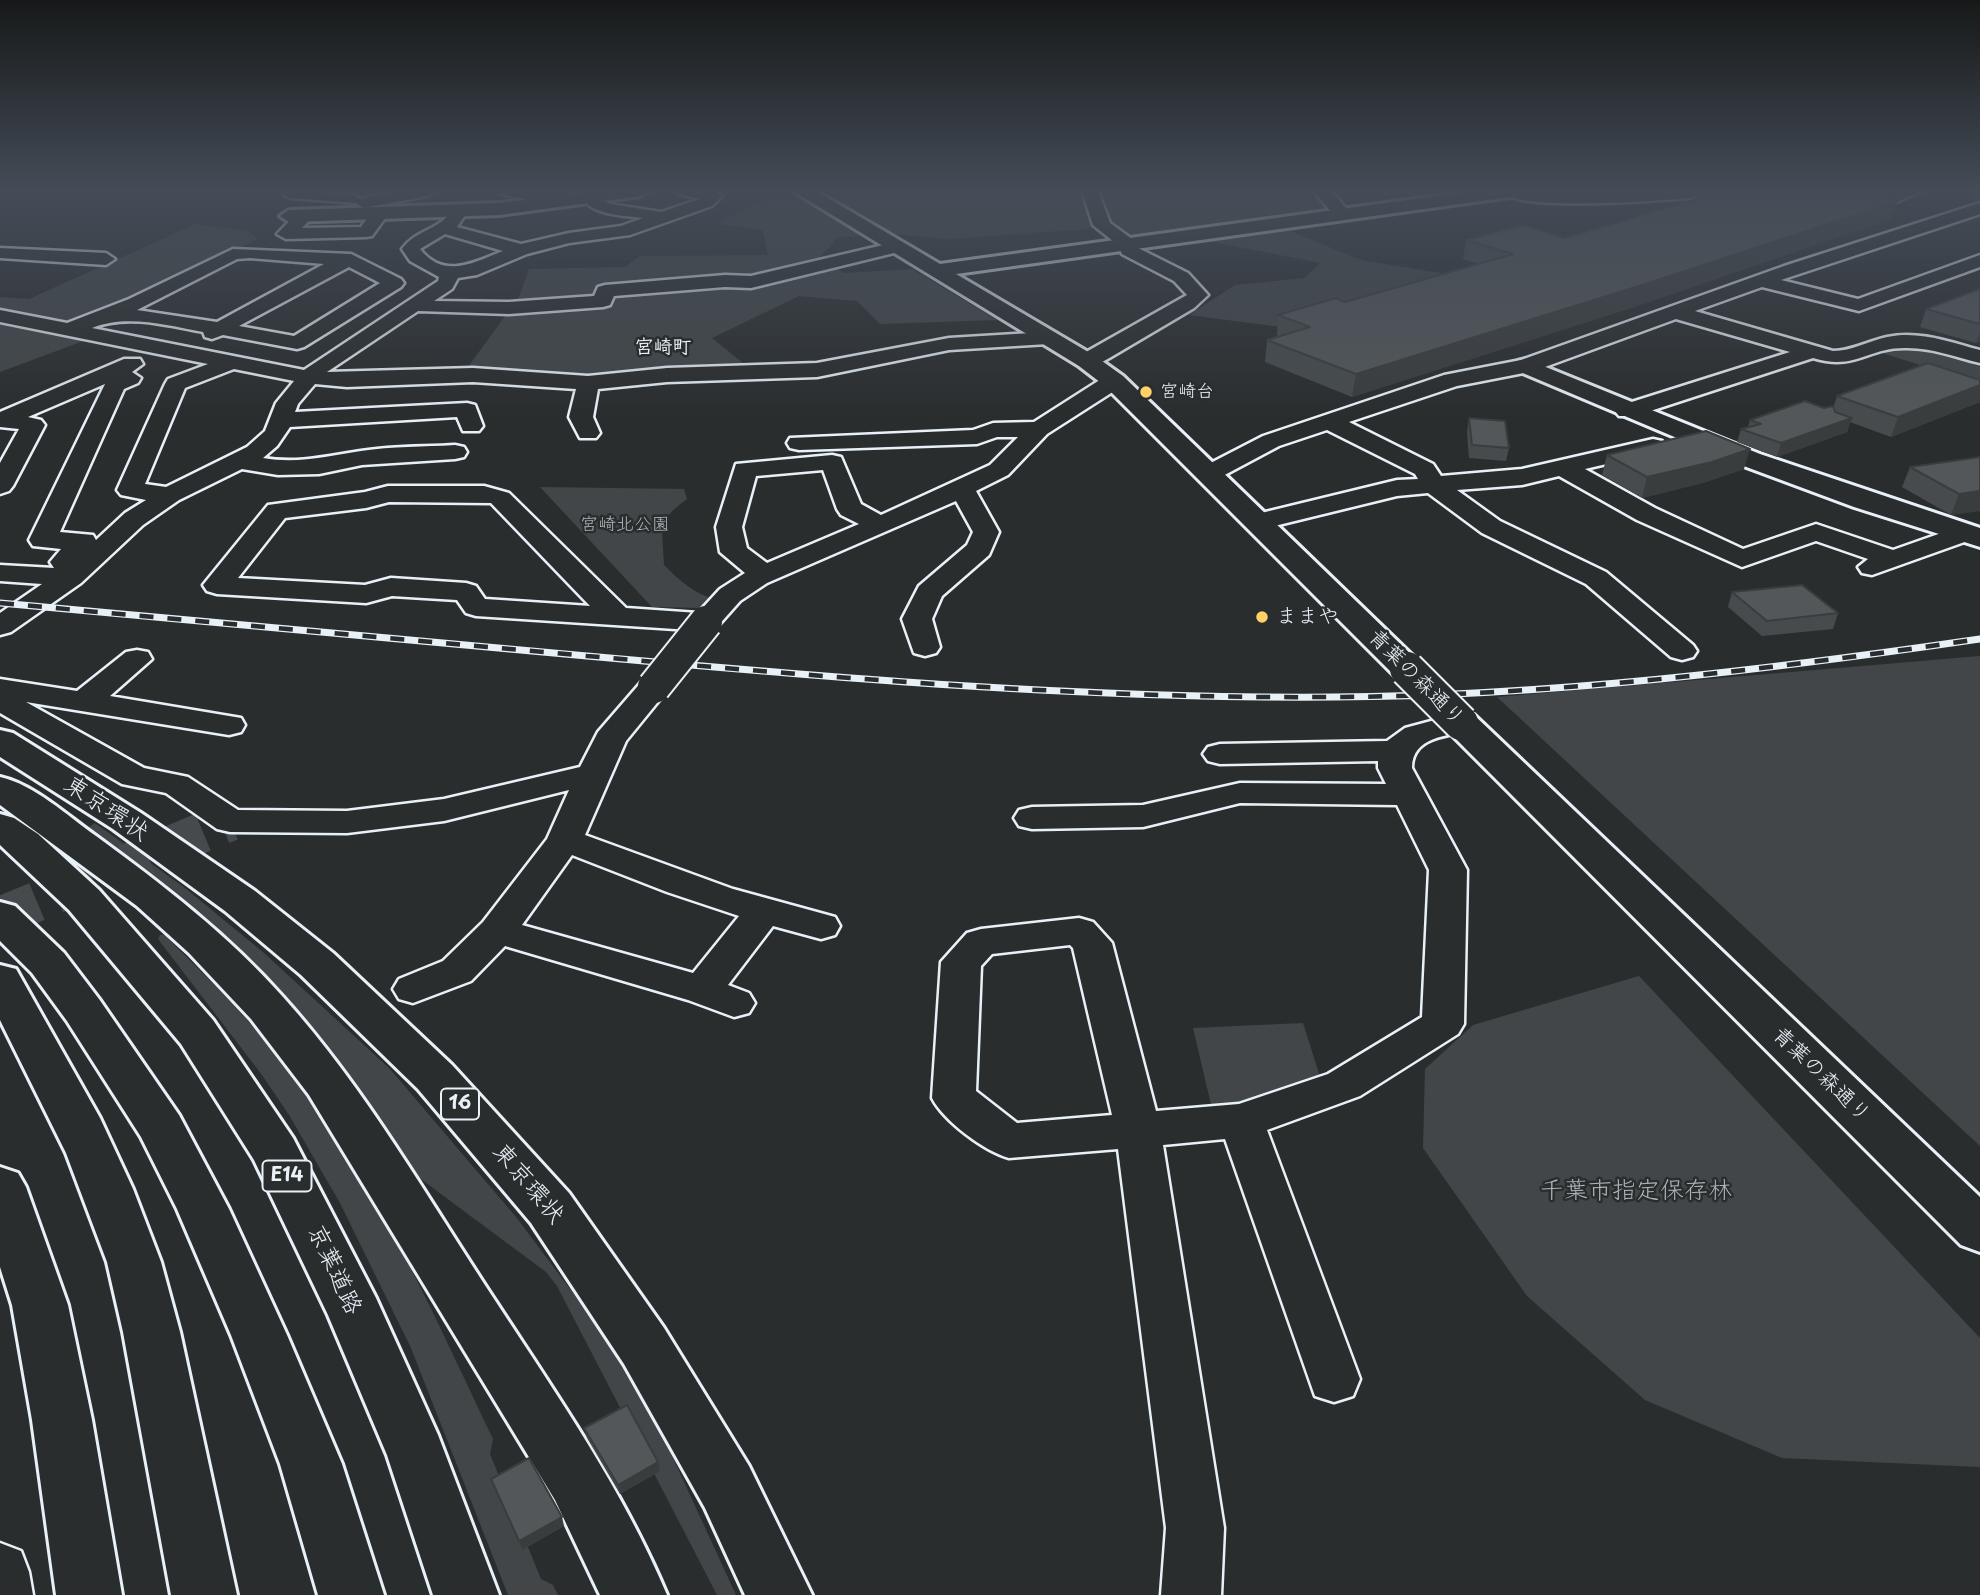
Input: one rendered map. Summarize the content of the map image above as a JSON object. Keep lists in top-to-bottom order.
{
  "streets": {
    "main road": [
      "青葉の森通り",
      "東京環状",
      "16",
      "E14",
      "京葉道路"
    ]
  },
  "districts": ["宮崎町"],
  "parks": ["宮崎北公園", "千葉市指定保存林"],
  "places": ["宮崎台", "ままや"]
}
